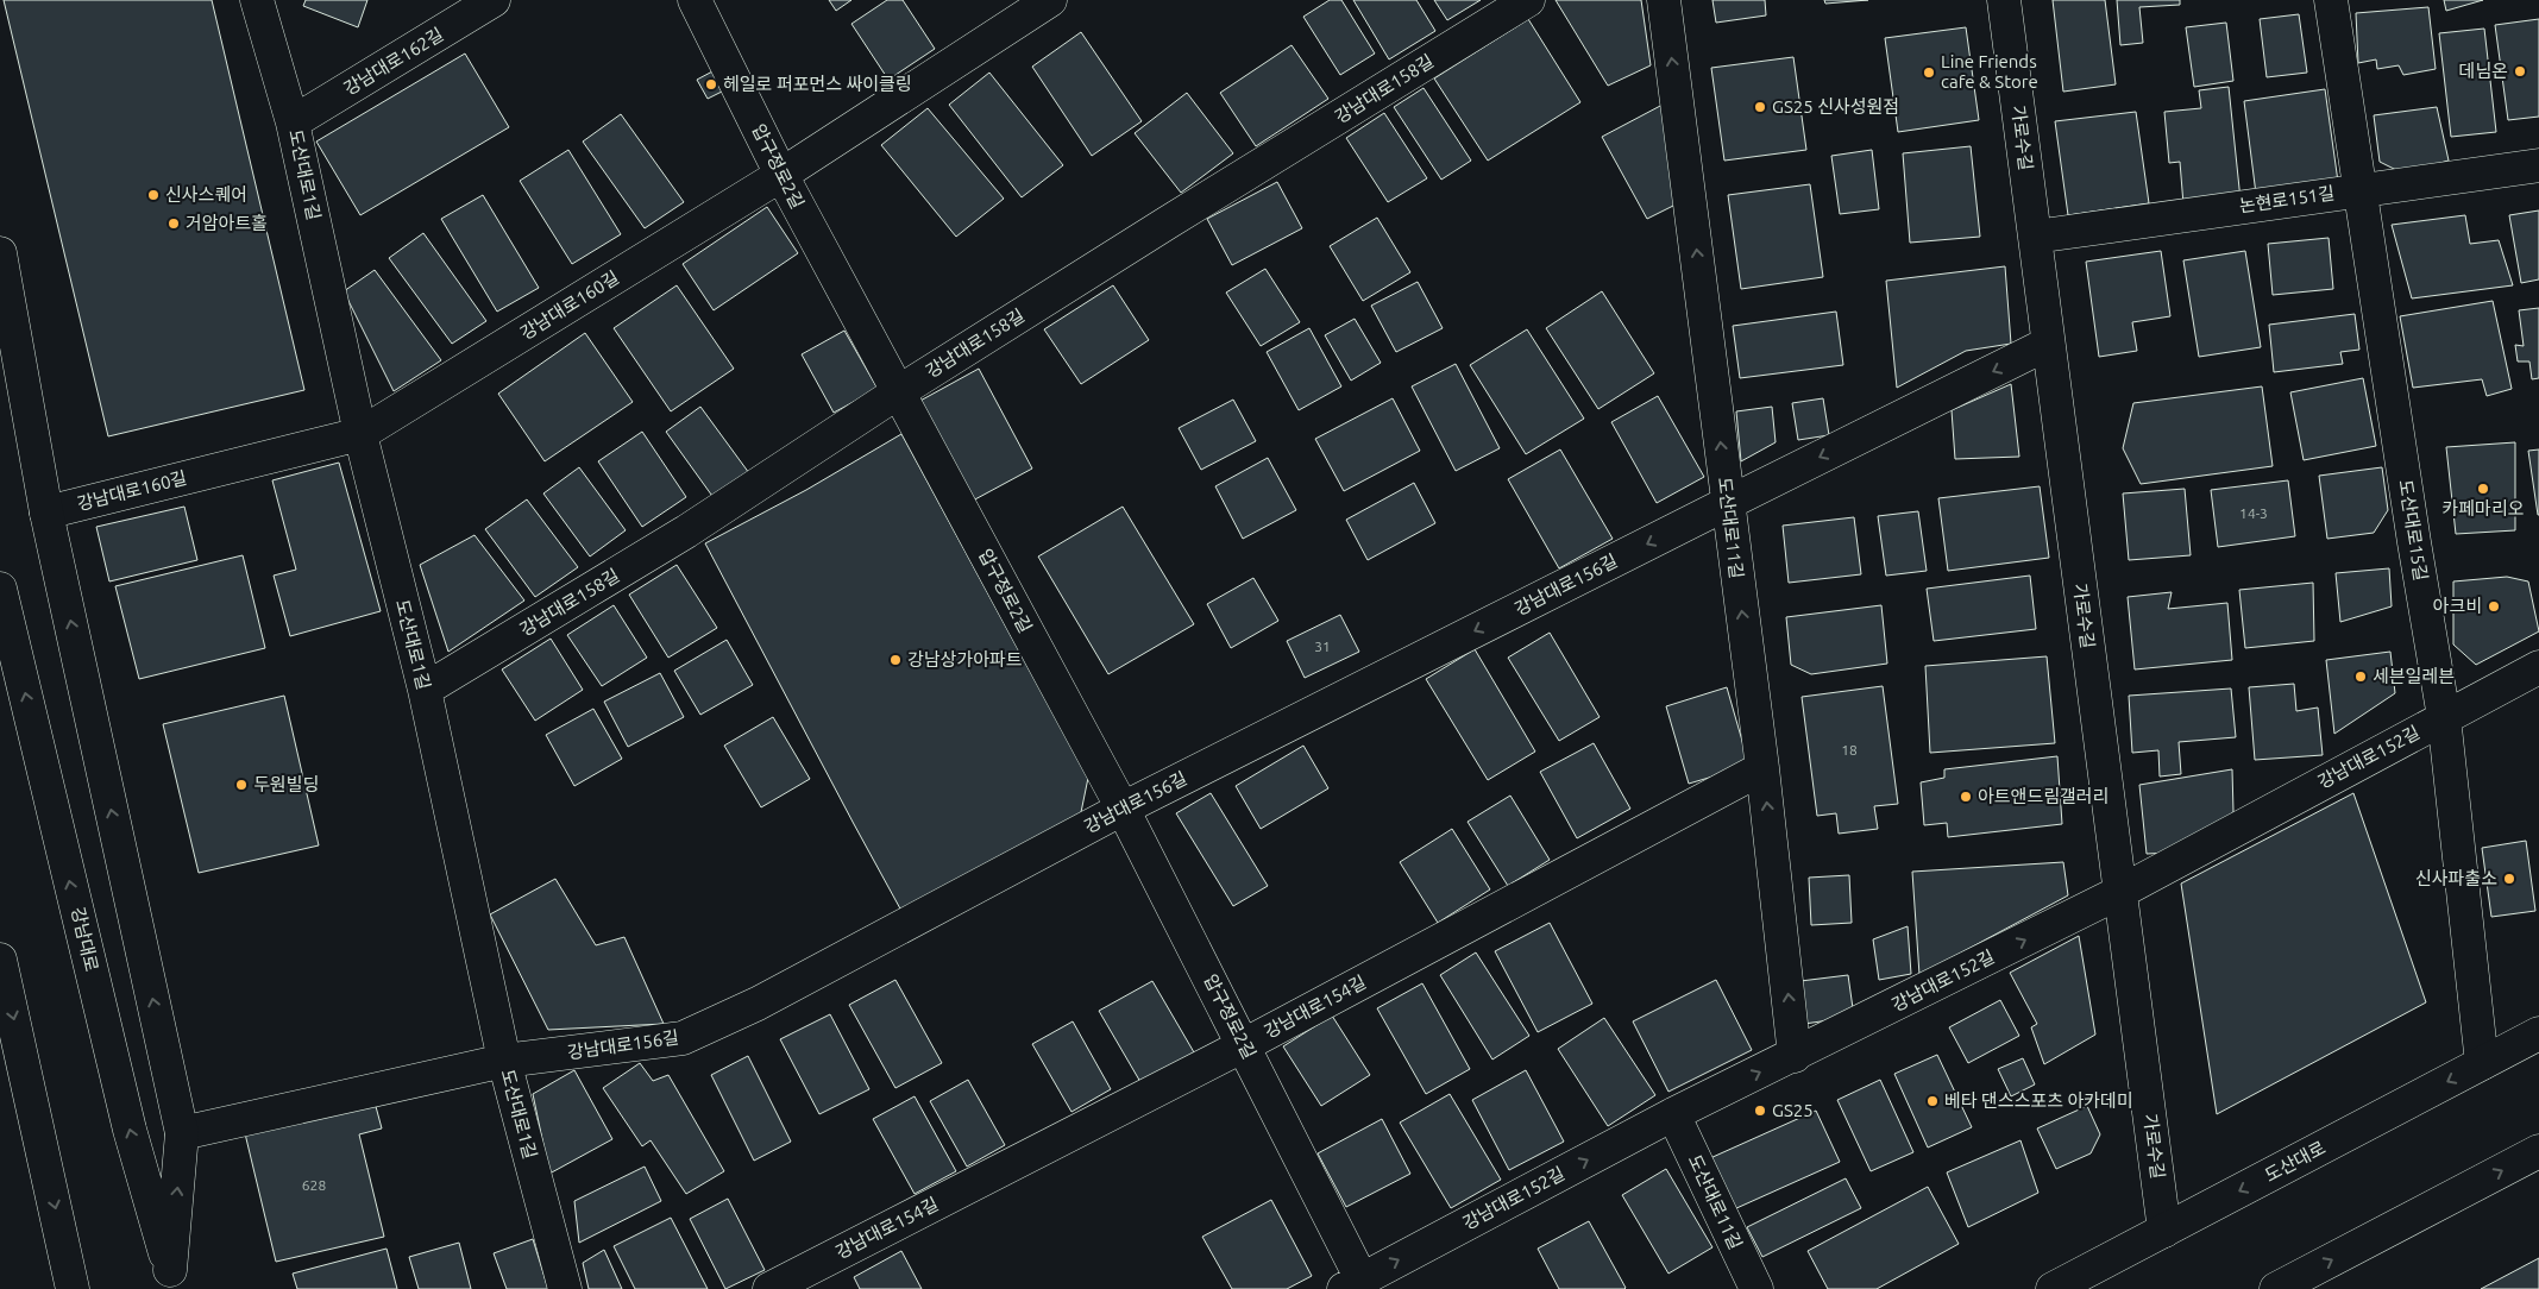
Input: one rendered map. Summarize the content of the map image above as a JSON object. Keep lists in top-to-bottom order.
{
  "streets": {
    "street": [
      "강남대로162길",
      "강남대로158길",
      "가로수길",
      "압구정로2길",
      "도산대로1길",
      "논현로151길",
      "강남대로160길",
      "도산대로11길",
      "도산대로15길",
      "강남대로156길",
      "강남대로152길",
      "강남대로",
      "강남대로154길",
      "도산대로"
    ]
  },
  "crossings": [
    ["강남대로162길", "도산대로1길"],
    ["강남대로158길", "압구정로2길"],
    ["강남대로158길", "도산대로1길"],
    ["가로수길", "논현로151길"],
    ["가로수길", "강남대로156길"],
    ["가로수길", "강남대로152길"],
    ["가로수길", "도산대로"],
    ["압구정로2길", "강남대로160길"],
    ["압구정로2길", "강남대로156길"],
    ["압구정로2길", "강남대로152길"],
    ["압구정로2길", "강남대로154길"],
    ["도산대로1길", "강남대로160길"],
    ["도산대로1길", "강남대로156길"],
    ["논현로151길", "도산대로15길"],
    ["도산대로11길", "강남대로156길"],
    ["도산대로11길", "강남대로152길"],
    ["도산대로11길", "강남대로154길"],
    ["도산대로15길", "강남대로152길"],
    ["도산대로15길", "도산대로"]
  ],
  "one_way": ["도산대로11길", "강남대로156길", "강남대로152길"],
  "places": [
    "데님온",
    "Line Friends cafe & Store",
    "헤일로 퍼포먼스 싸이클링",
    "GS25 신사성원점",
    "신사스퀘어",
    "거암아트홀",
    "카페마리오",
    "아크비",
    "강남상가아파트",
    "세븐일레븐",
    "두원빌딩",
    "아트앤드림갤러리",
    "신사파출소",
    "베타 댄스스포츠 아카데미",
    "GS25"
  ],
  "house_numbers": [
    "14-3",
    "31",
    "18",
    "628"
  ]
}
